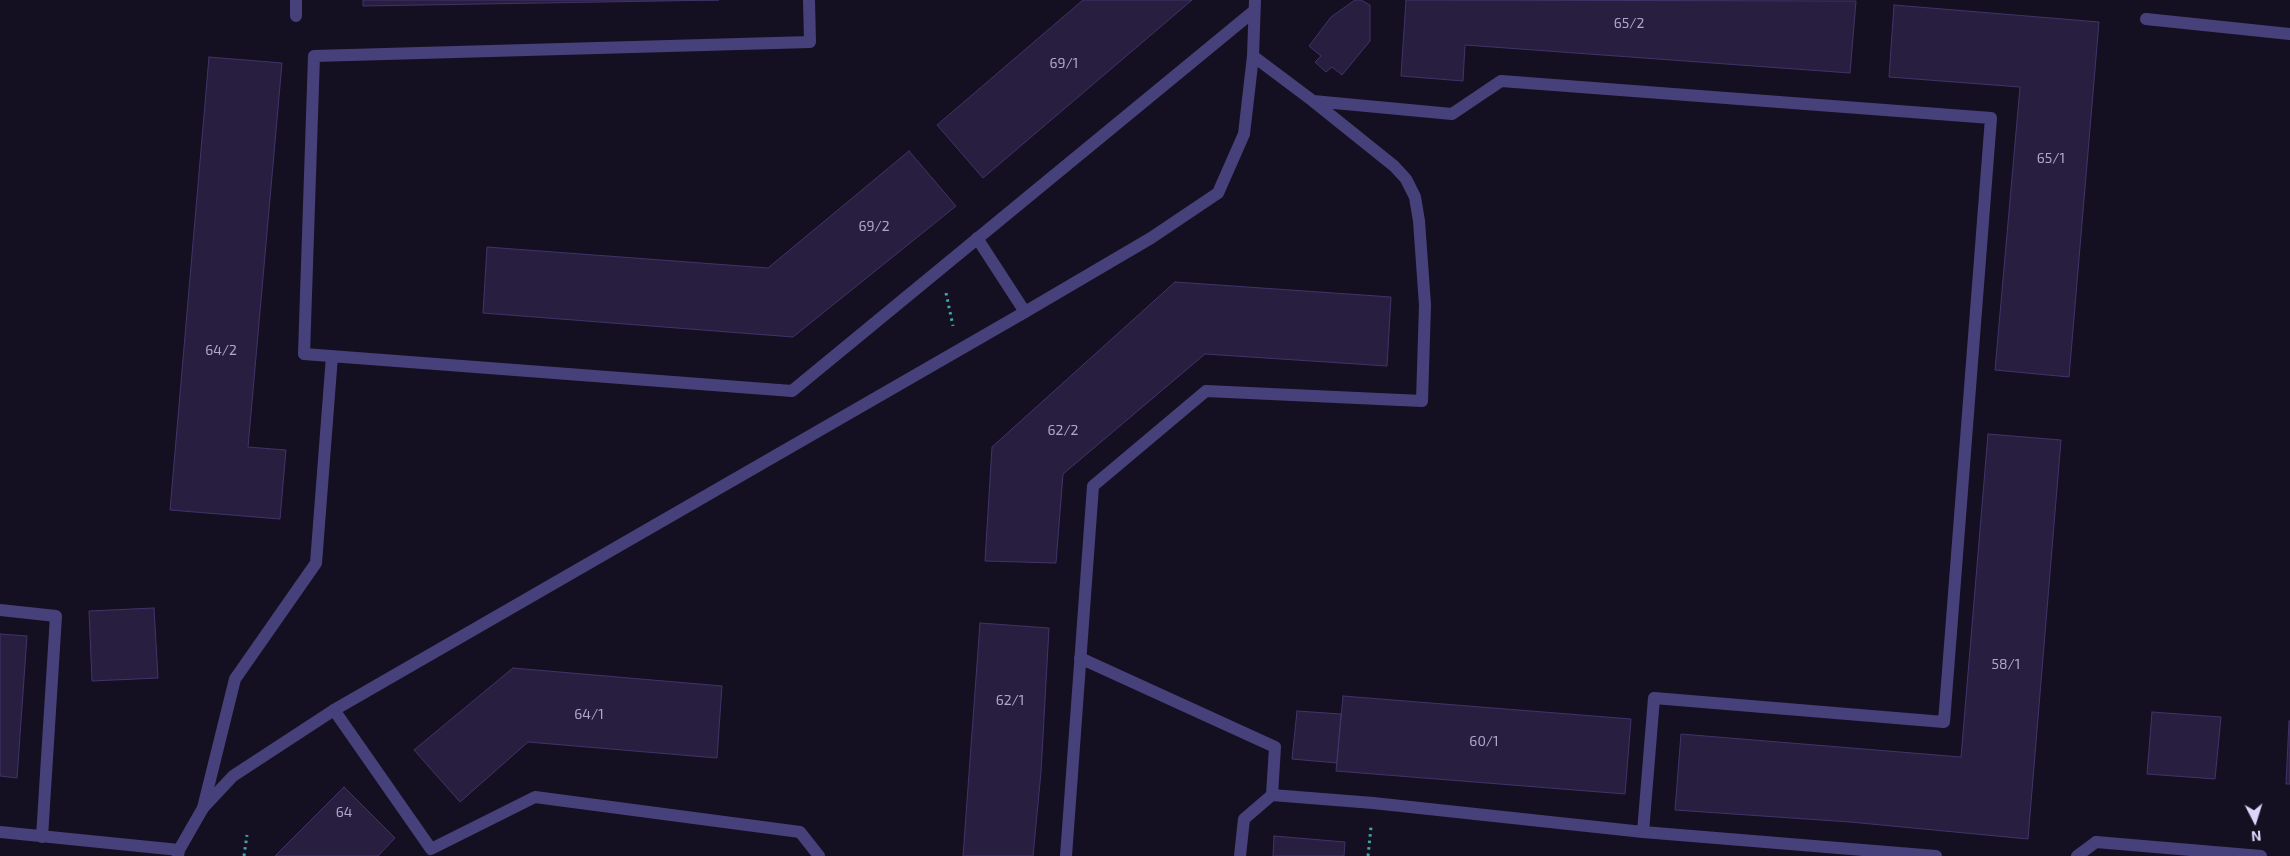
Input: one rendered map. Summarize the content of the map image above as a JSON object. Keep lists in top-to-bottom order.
{
  "house_numbers": [
    "65/2",
    "69/1",
    "65/1",
    "69/2",
    "64/2",
    "62/2",
    "58/1",
    "62/1",
    "64/1",
    "60/1",
    "64"
  ],
  "north": "bottom"
}
